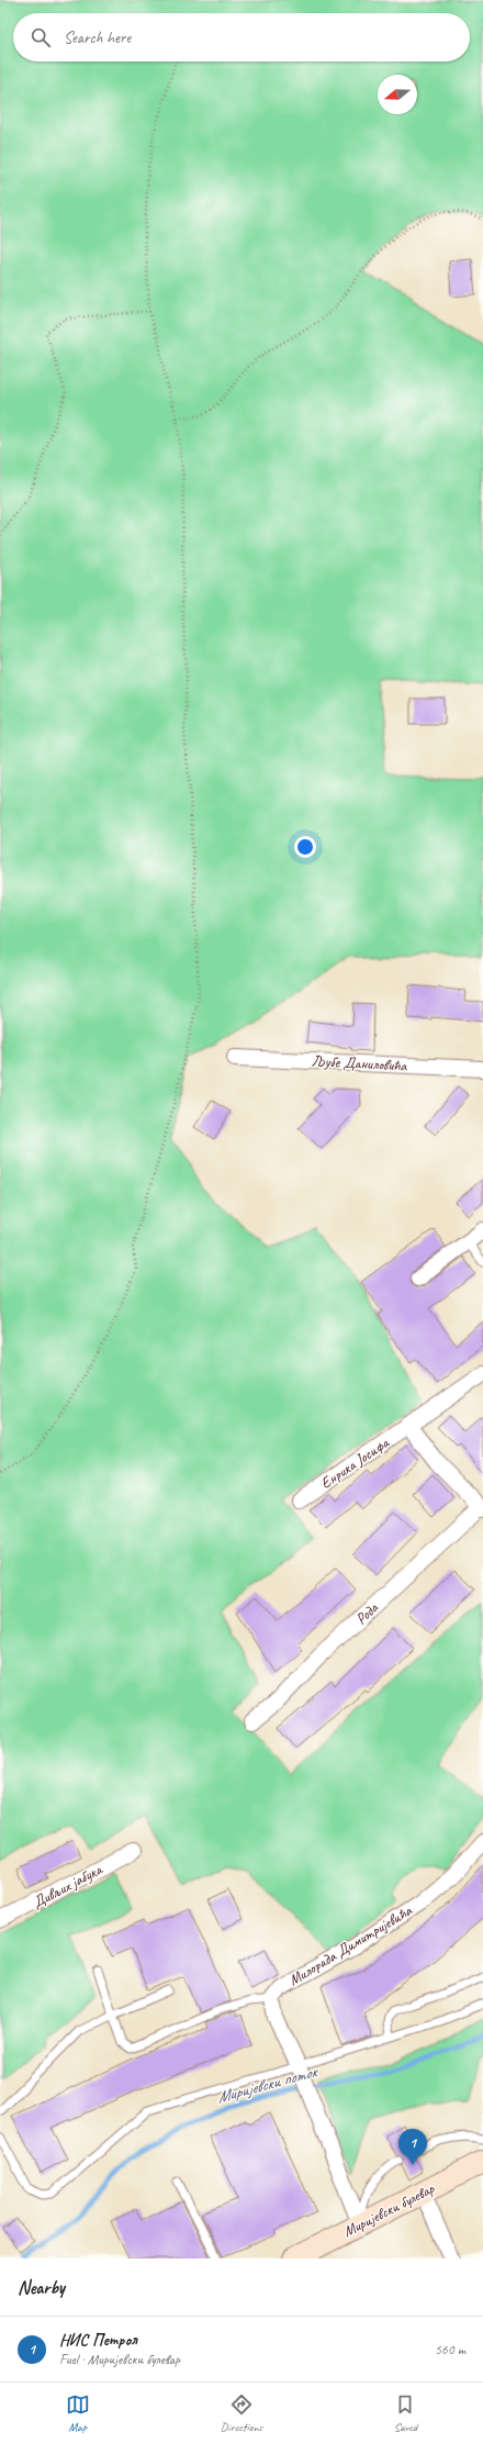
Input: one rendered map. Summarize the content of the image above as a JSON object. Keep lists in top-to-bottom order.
{
  "streets": {
    "main road": ["Миријевски булевар"],
    "street": [
      "Љубе Даниловића",
      "Енрика Јосифа",
      "Рода",
      "Дивљих јабука",
      "Милорада Димитријевића"
    ]
  },
  "water": ["Миријевски поток"],
  "north": "left",
  "page": {
    "search": "Search here",
    "pins": "1",
    "heading": "Nearby",
    "list": [
      {
        "mark": "1",
        "name": "НИС Петрол",
        "note": "Fuel · Миријевски булевар",
        "value": "560 m"
      }
    ],
    "nav": ["Map", "Directions", "Saved"]
  }
}
